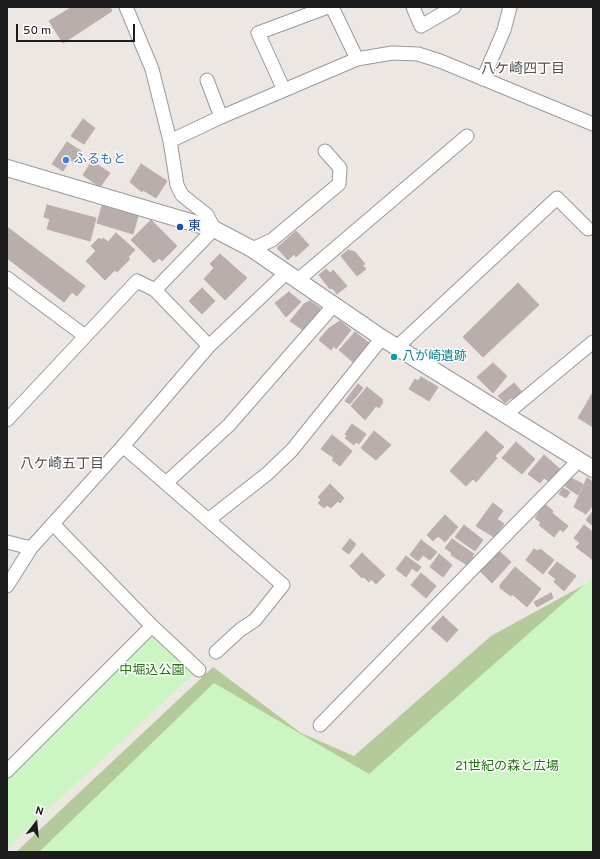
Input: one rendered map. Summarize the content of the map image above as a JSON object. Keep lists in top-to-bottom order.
{
  "districts": ["八ケ崎四丁目", "八ケ崎五丁目"],
  "parks": ["中堀込公園", "21世紀の森と広場"],
  "places": ["ふるもと", "東", "八が崎遺跡"],
  "scale_bar": "50 m",
  "north": "top"
}
